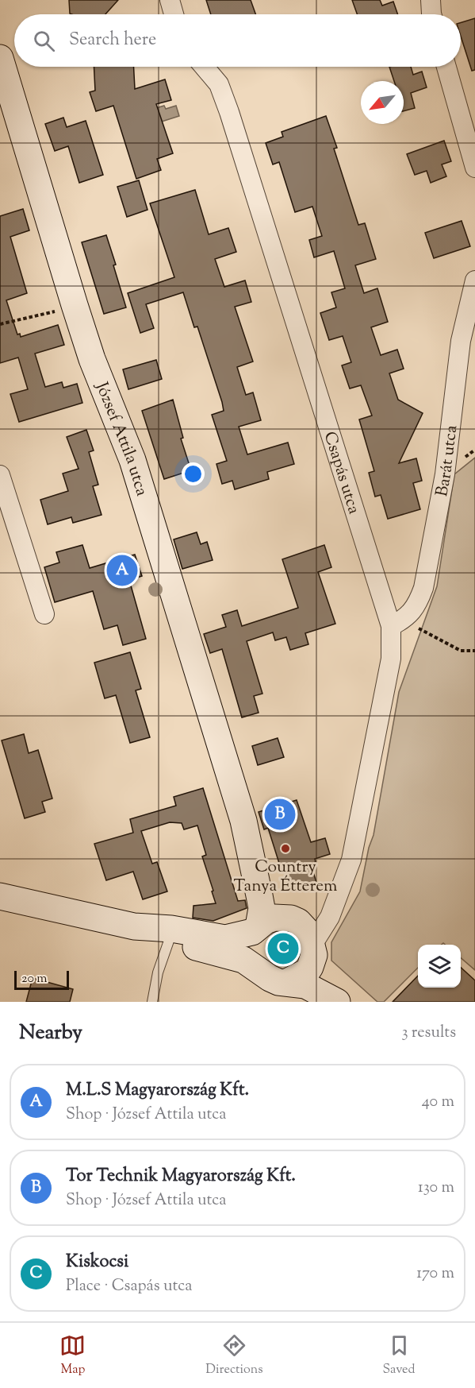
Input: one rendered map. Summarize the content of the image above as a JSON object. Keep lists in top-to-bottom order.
{
  "streets": {
    "main road": ["József Attila utca"],
    "street": ["Barát utca", "Csapás utca"]
  },
  "crossings": [
    ["Barát utca", "Csapás utca"]
  ],
  "places": ["Country Tanya Étterem"],
  "scale_bar": "20 m",
  "north": "bottom left",
  "page": {
    "search": "Search here",
    "pins": ["A", "B", "C"],
    "scale": "20 m",
    "heading": ["Nearby", "3 results"],
    "list": [
      {
        "mark": "A",
        "name": "M.L.S Magyarország Kft.",
        "note": "Shop · József Attila utca",
        "value": "40 m"
      },
      {
        "mark": "B",
        "name": "Tor Technik Magyarország Kft.",
        "note": "Shop · József Attila utca",
        "value": "130 m"
      },
      {
        "mark": "C",
        "name": "Kiskocsi",
        "note": "Place · Csapás utca",
        "value": "170 m"
      }
    ],
    "nav": ["Map", "Directions", "Saved"]
  }
}
